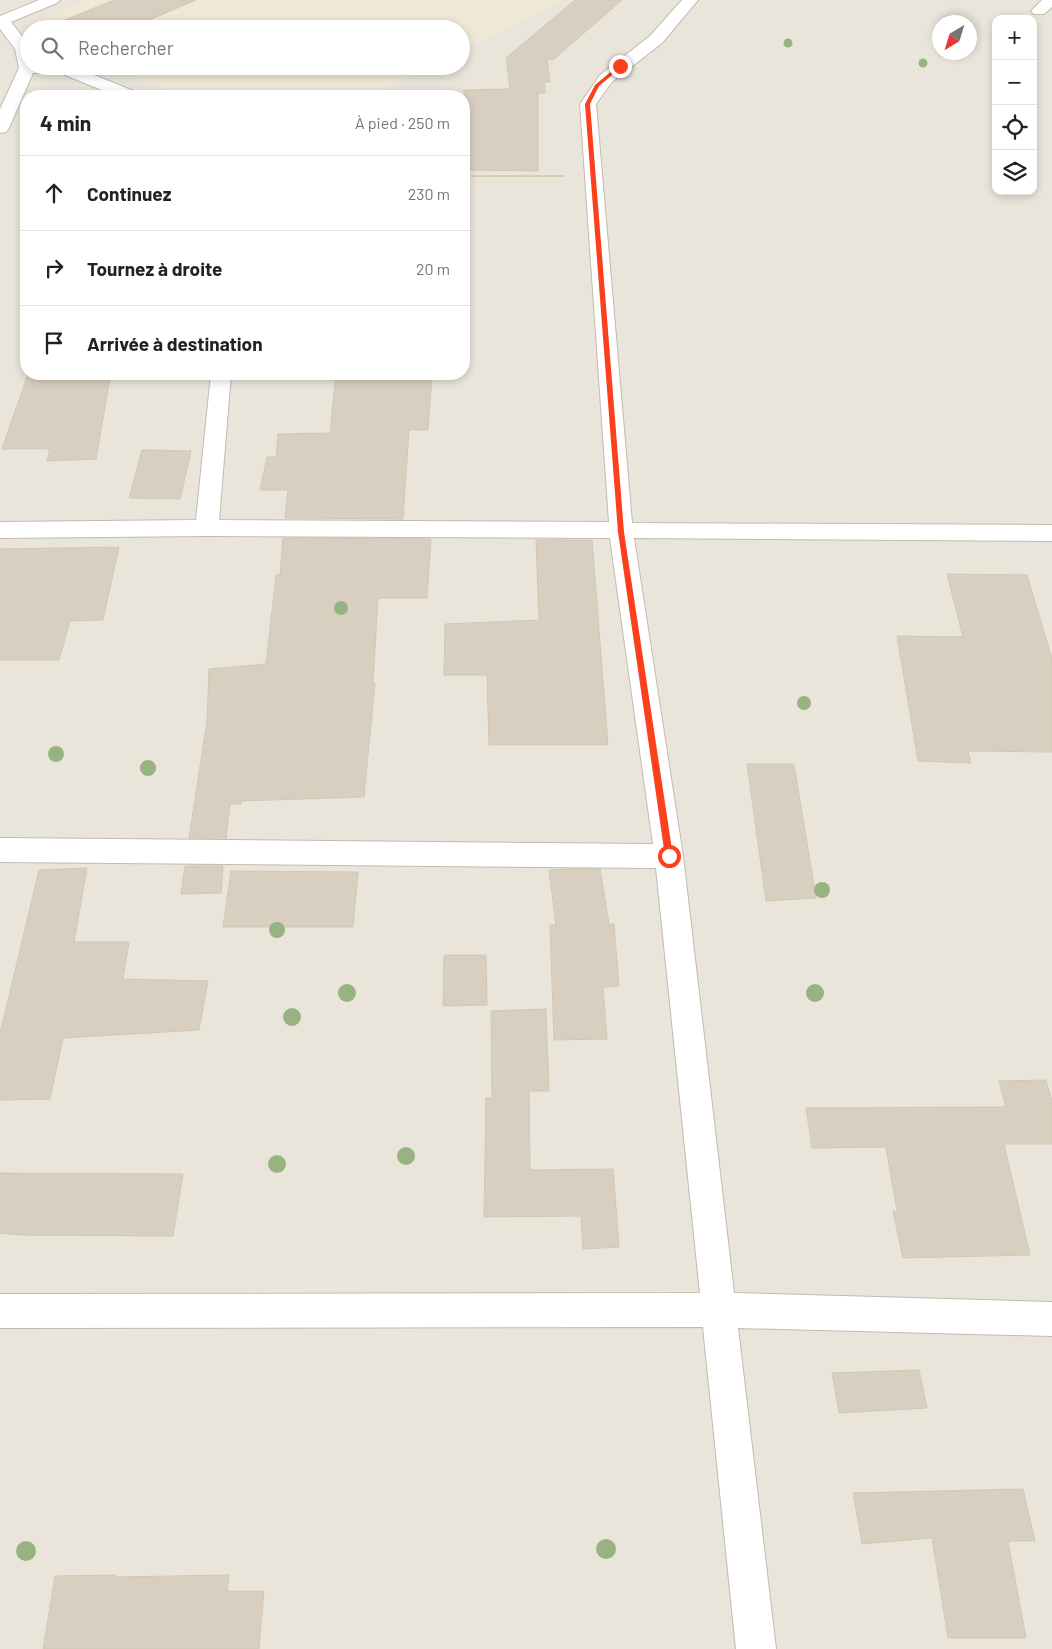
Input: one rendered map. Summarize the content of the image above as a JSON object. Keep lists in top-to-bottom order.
{
  "north": "bottom left",
  "page": {
    "map_buttons": ["+", "−"],
    "search": "Rechercher",
    "heading": ["4 min", "À pied · 250 m"],
    "list": [
      ["Continuez", "230 m"],
      ["Tournez à droite", "20 m"],
      "Arrivée à destination"
    ]
  }
}
